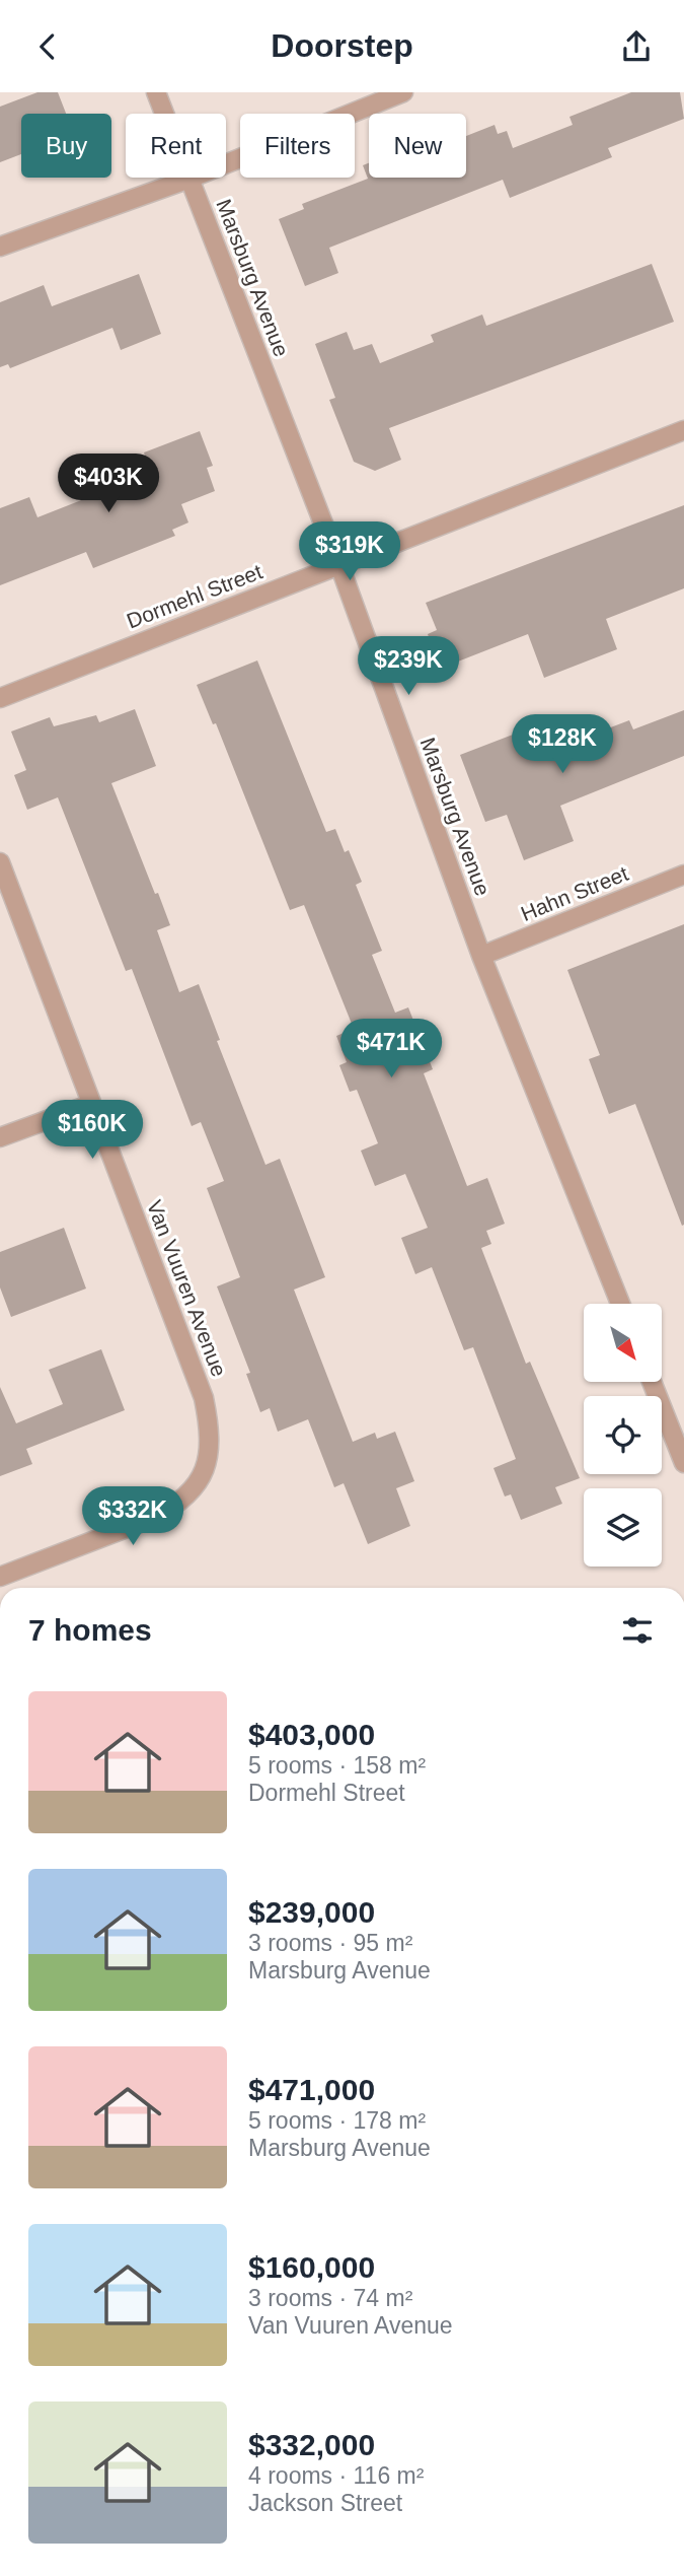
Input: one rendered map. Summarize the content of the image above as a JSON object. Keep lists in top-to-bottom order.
{
  "streets": {
    "street": [
      "Marsburg Avenue",
      "Dormehl Street",
      "Hahn Street",
      "Van Vuuren Avenue"
    ]
  },
  "crossings": [
    ["Marsburg Avenue", "Dormehl Street"],
    ["Marsburg Avenue", "Hahn Street"]
  ],
  "north": "bottom right",
  "page": {
    "header": "Doorstep",
    "chip": [
      "Buy",
      "Rent",
      "Filters",
      "New"
    ],
    "price": [
      "$403K",
      "$319K",
      "$239K",
      "$128K",
      "$471K",
      "$160K",
      "$332K"
    ],
    "heading": "7 homes",
    "list": [
      {
        "name": "$403,000",
        "note": "5 rooms · 158 m² · Dormehl Street"
      },
      {
        "name": "$239,000",
        "note": "3 rooms · 95 m² · Marsburg Avenue"
      },
      {
        "name": "$471,000",
        "note": "5 rooms · 178 m² · Marsburg Avenue"
      },
      {
        "name": "$160,000",
        "note": "3 rooms · 74 m² · Van Vuuren Avenue"
      },
      {
        "name": "$332,000",
        "note": "4 rooms · 116 m² · Jackson Street"
      }
    ]
  }
}
